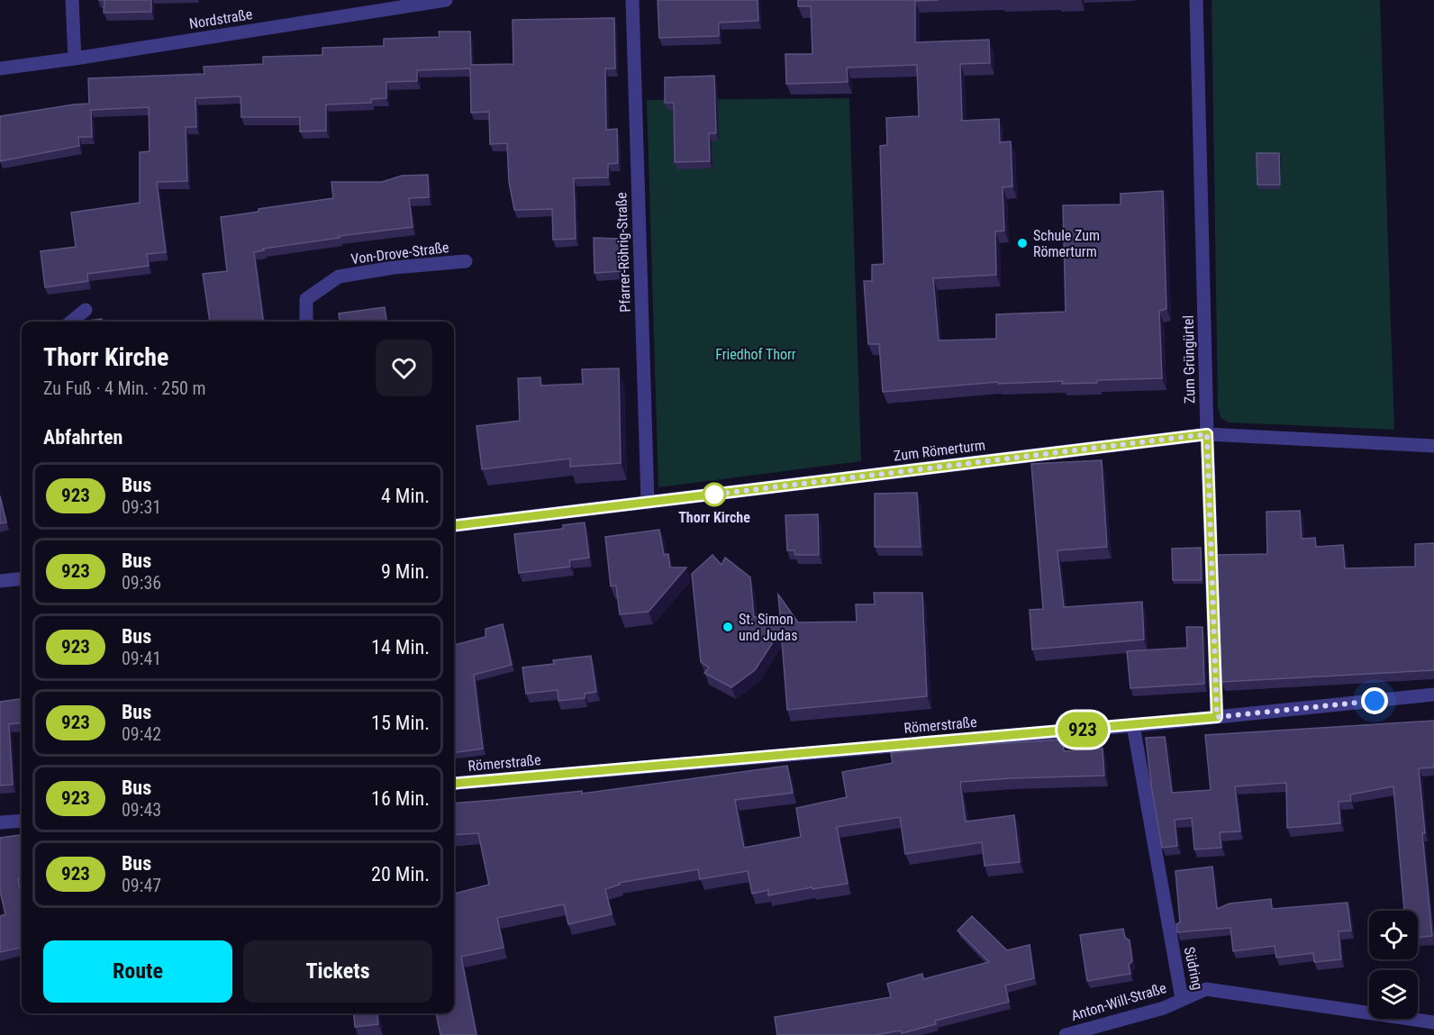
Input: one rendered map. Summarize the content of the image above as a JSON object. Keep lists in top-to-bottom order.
{
  "streets": {
    "street": [
      "Nordstraße",
      "Pfarrer-Röhrig-Straße",
      "Von-Drove-Straße",
      "Zum Grüngürtel",
      "Zum Römerturm",
      "Römerstraße",
      "Südring",
      "Anton-Will-Straße"
    ]
  },
  "crossings": [
    ["Pfarrer-Röhrig-Straße", "Zum Römerturm"],
    ["Zum Grüngürtel", "Zum Römerturm"],
    ["Zum Grüngürtel", "Römerstraße"],
    ["Römerstraße", "Südring"],
    ["Südring", "Anton-Will-Straße"]
  ],
  "parks": ["Friedhof Thorr"],
  "places": ["Schule Zum Römerturm", "Thorr Kirche", "St. Simon und Judas"],
  "lines": ["bus line 923"],
  "page": {
    "on_map": "923",
    "heading": [
      ["Thorr Kirche", "Zu Fuß · 4 Min. · 250 m"],
      "Abfahrten"
    ],
    "list": [
      {
        "mark": "923",
        "name": "Bus",
        "note": "09:31",
        "value": "4 Min."
      },
      {
        "mark": "923",
        "name": "Bus",
        "note": "09:36",
        "value": "9 Min."
      },
      {
        "mark": "923",
        "name": "Bus",
        "note": "09:41",
        "value": "14 Min."
      },
      {
        "mark": "923",
        "name": "Bus",
        "note": "09:42",
        "value": "15 Min."
      },
      {
        "mark": "923",
        "name": "Bus",
        "note": "09:43",
        "value": "16 Min."
      },
      {
        "mark": "923",
        "name": "Bus",
        "note": "09:47",
        "value": "20 Min."
      }
    ],
    "buttons": ["Route", "Tickets"]
  }
}
